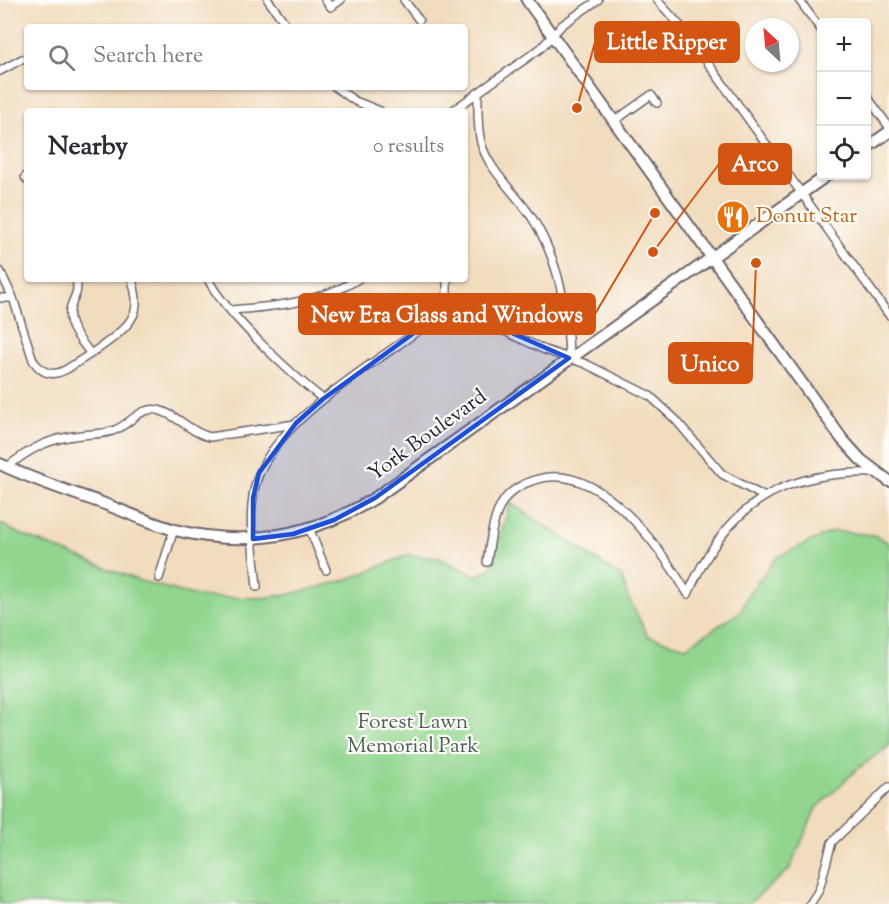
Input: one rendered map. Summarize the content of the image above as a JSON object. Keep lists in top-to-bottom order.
{
  "streets": {
    "street": ["York Boulevard"]
  },
  "parks": ["Forest Lawn Memorial Park"],
  "places": {
    "other": [
      "Little Ripper",
      "New Era Glass and Windows",
      "Arco",
      "Unico"
    ],
    "restaurant": ["Donut Star"]
  },
  "north": "top left",
  "page": {
    "map_buttons": ["+", "−"],
    "search": "Search here",
    "heading": ["Nearby", "0 results"]
  }
}
